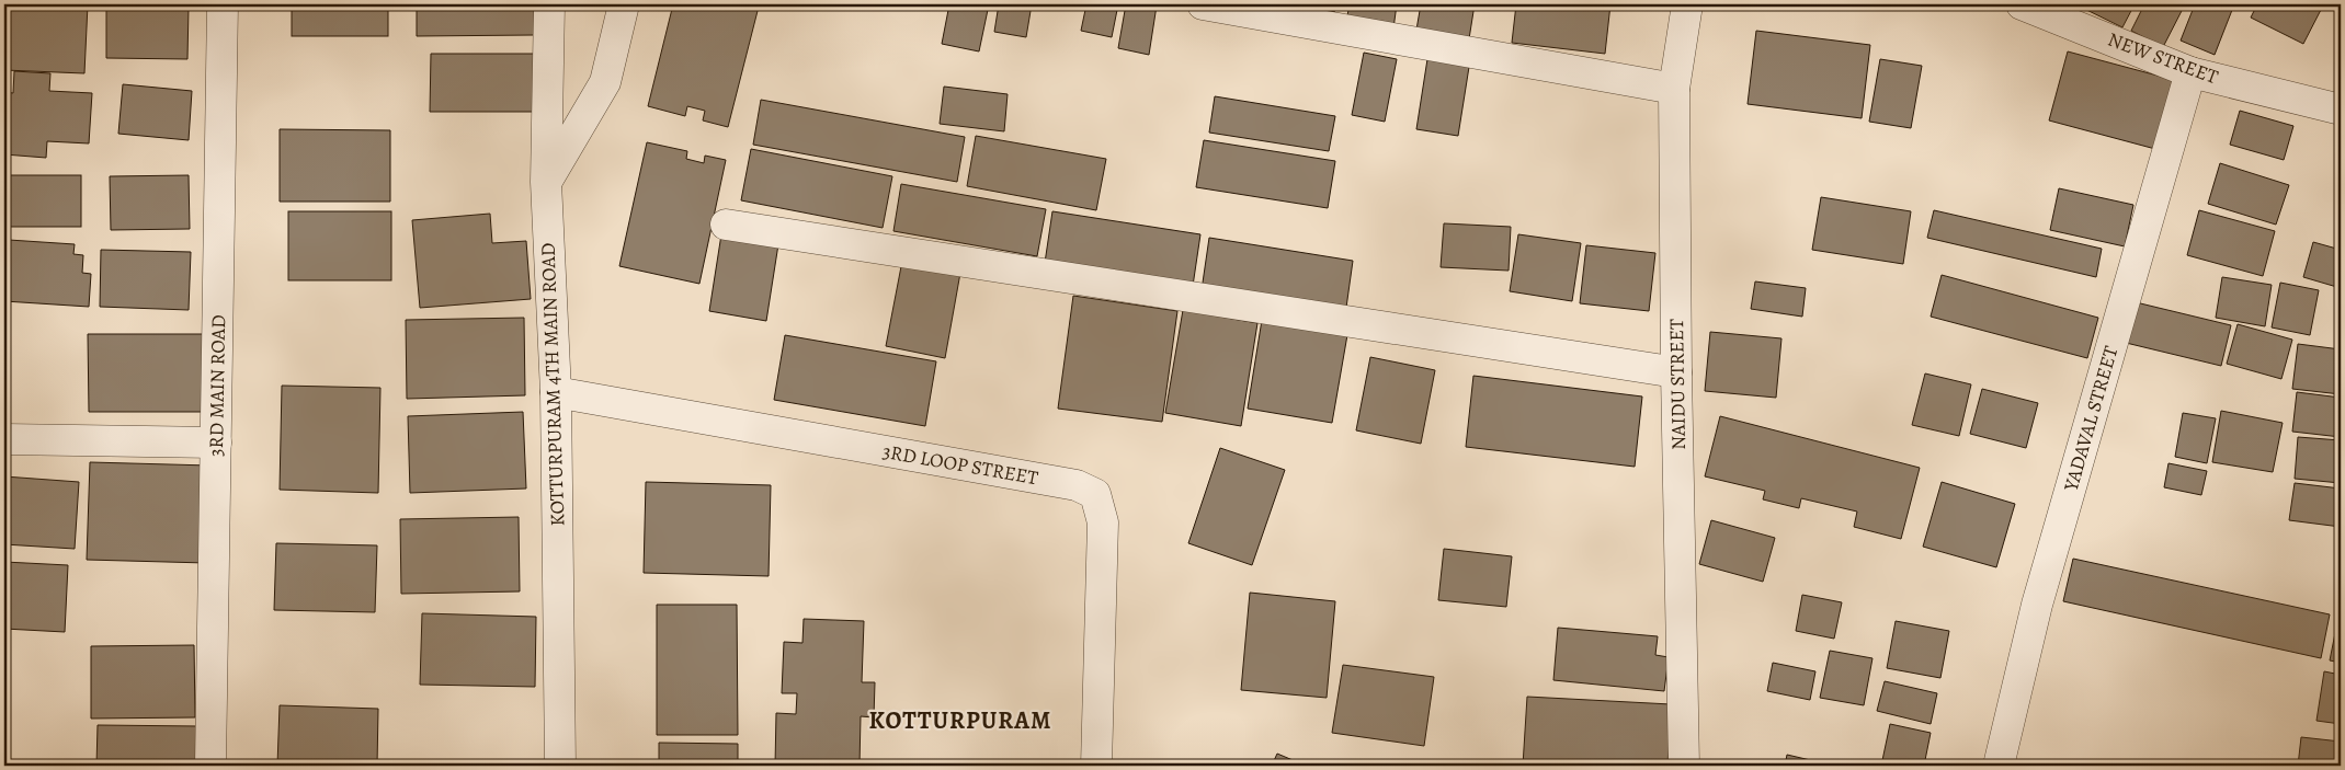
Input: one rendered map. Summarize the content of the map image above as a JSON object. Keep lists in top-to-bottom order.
{
  "streets": {
    "street": [
      "NEW STREET",
      "KOTTURPURAM 4TH MAIN ROAD",
      "NAIDU STREET",
      "3RD MAIN ROAD",
      "YADAVAL STREET",
      "3RD LOOP STREET"
    ]
  },
  "crossings": [
    ["NEW STREET", "YADAVAL STREET"],
    ["KOTTURPURAM 4TH MAIN ROAD", "3RD LOOP STREET"]
  ],
  "districts": ["KOTTURPURAM"]
}
